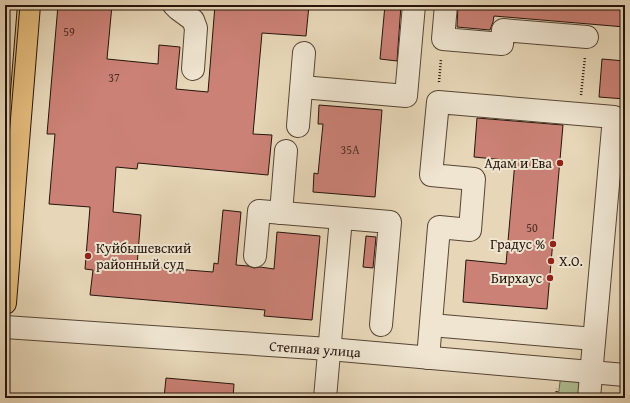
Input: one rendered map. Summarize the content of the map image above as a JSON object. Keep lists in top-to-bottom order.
{
  "streets": {
    "street": ["Степная улица"]
  },
  "places": [
    "Адам и Ева",
    "Градус %",
    "Куйбышевский районный суд",
    "X.O.",
    "Бирхаус"
  ],
  "house_numbers": [
    "59",
    "37",
    "35А",
    "50"
  ]
}
